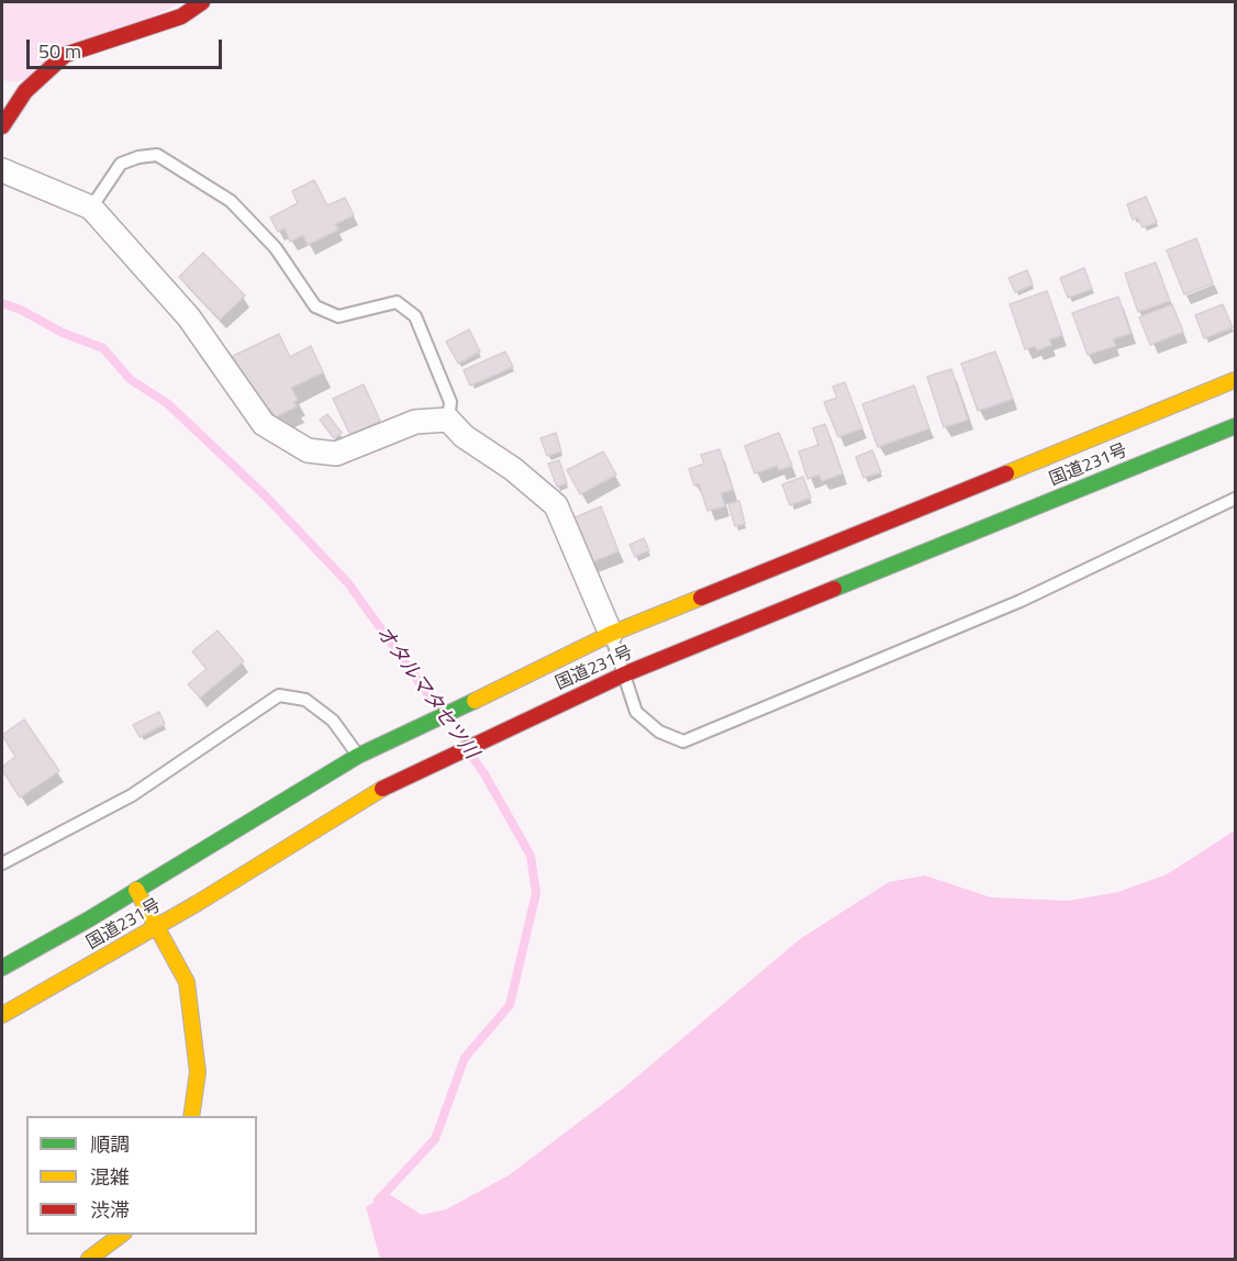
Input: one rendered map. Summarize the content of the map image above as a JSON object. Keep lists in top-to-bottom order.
{
  "streets": {
    "main road": ["国道231号"]
  },
  "water": ["オタルマタセツ川"],
  "legend": ["順調", "混雑", "渋滞"],
  "scale_bar": "50 m"
}
